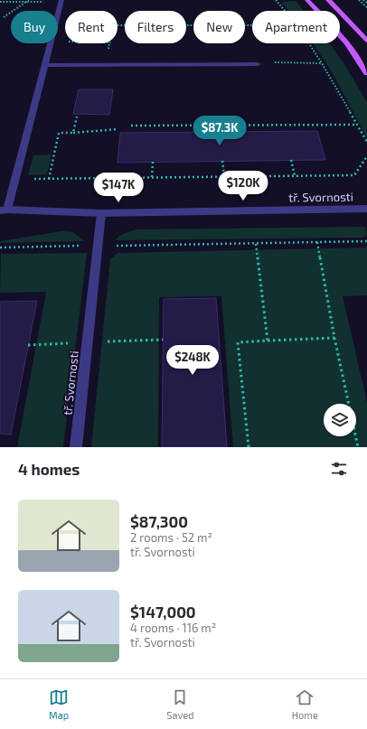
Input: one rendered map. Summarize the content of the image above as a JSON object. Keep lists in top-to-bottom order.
{
  "streets": {
    "street": ["tř. Svornosti"]
  },
  "page": {
    "chip": [
      "Buy",
      "Rent",
      "Filters",
      "New",
      "Apartment"
    ],
    "price": [
      "$87.3K",
      "$120K",
      "$147K",
      "$248K"
    ],
    "heading": "4 homes",
    "list": [
      {
        "name": "$87,300",
        "note": "2 rooms · 52 m² · tř. Svornosti"
      },
      {
        "name": "$147,000",
        "note": "4 rooms · 116 m² · tř. Svornosti"
      }
    ],
    "tabs": ["Map", "Saved", "Home"]
  }
}
